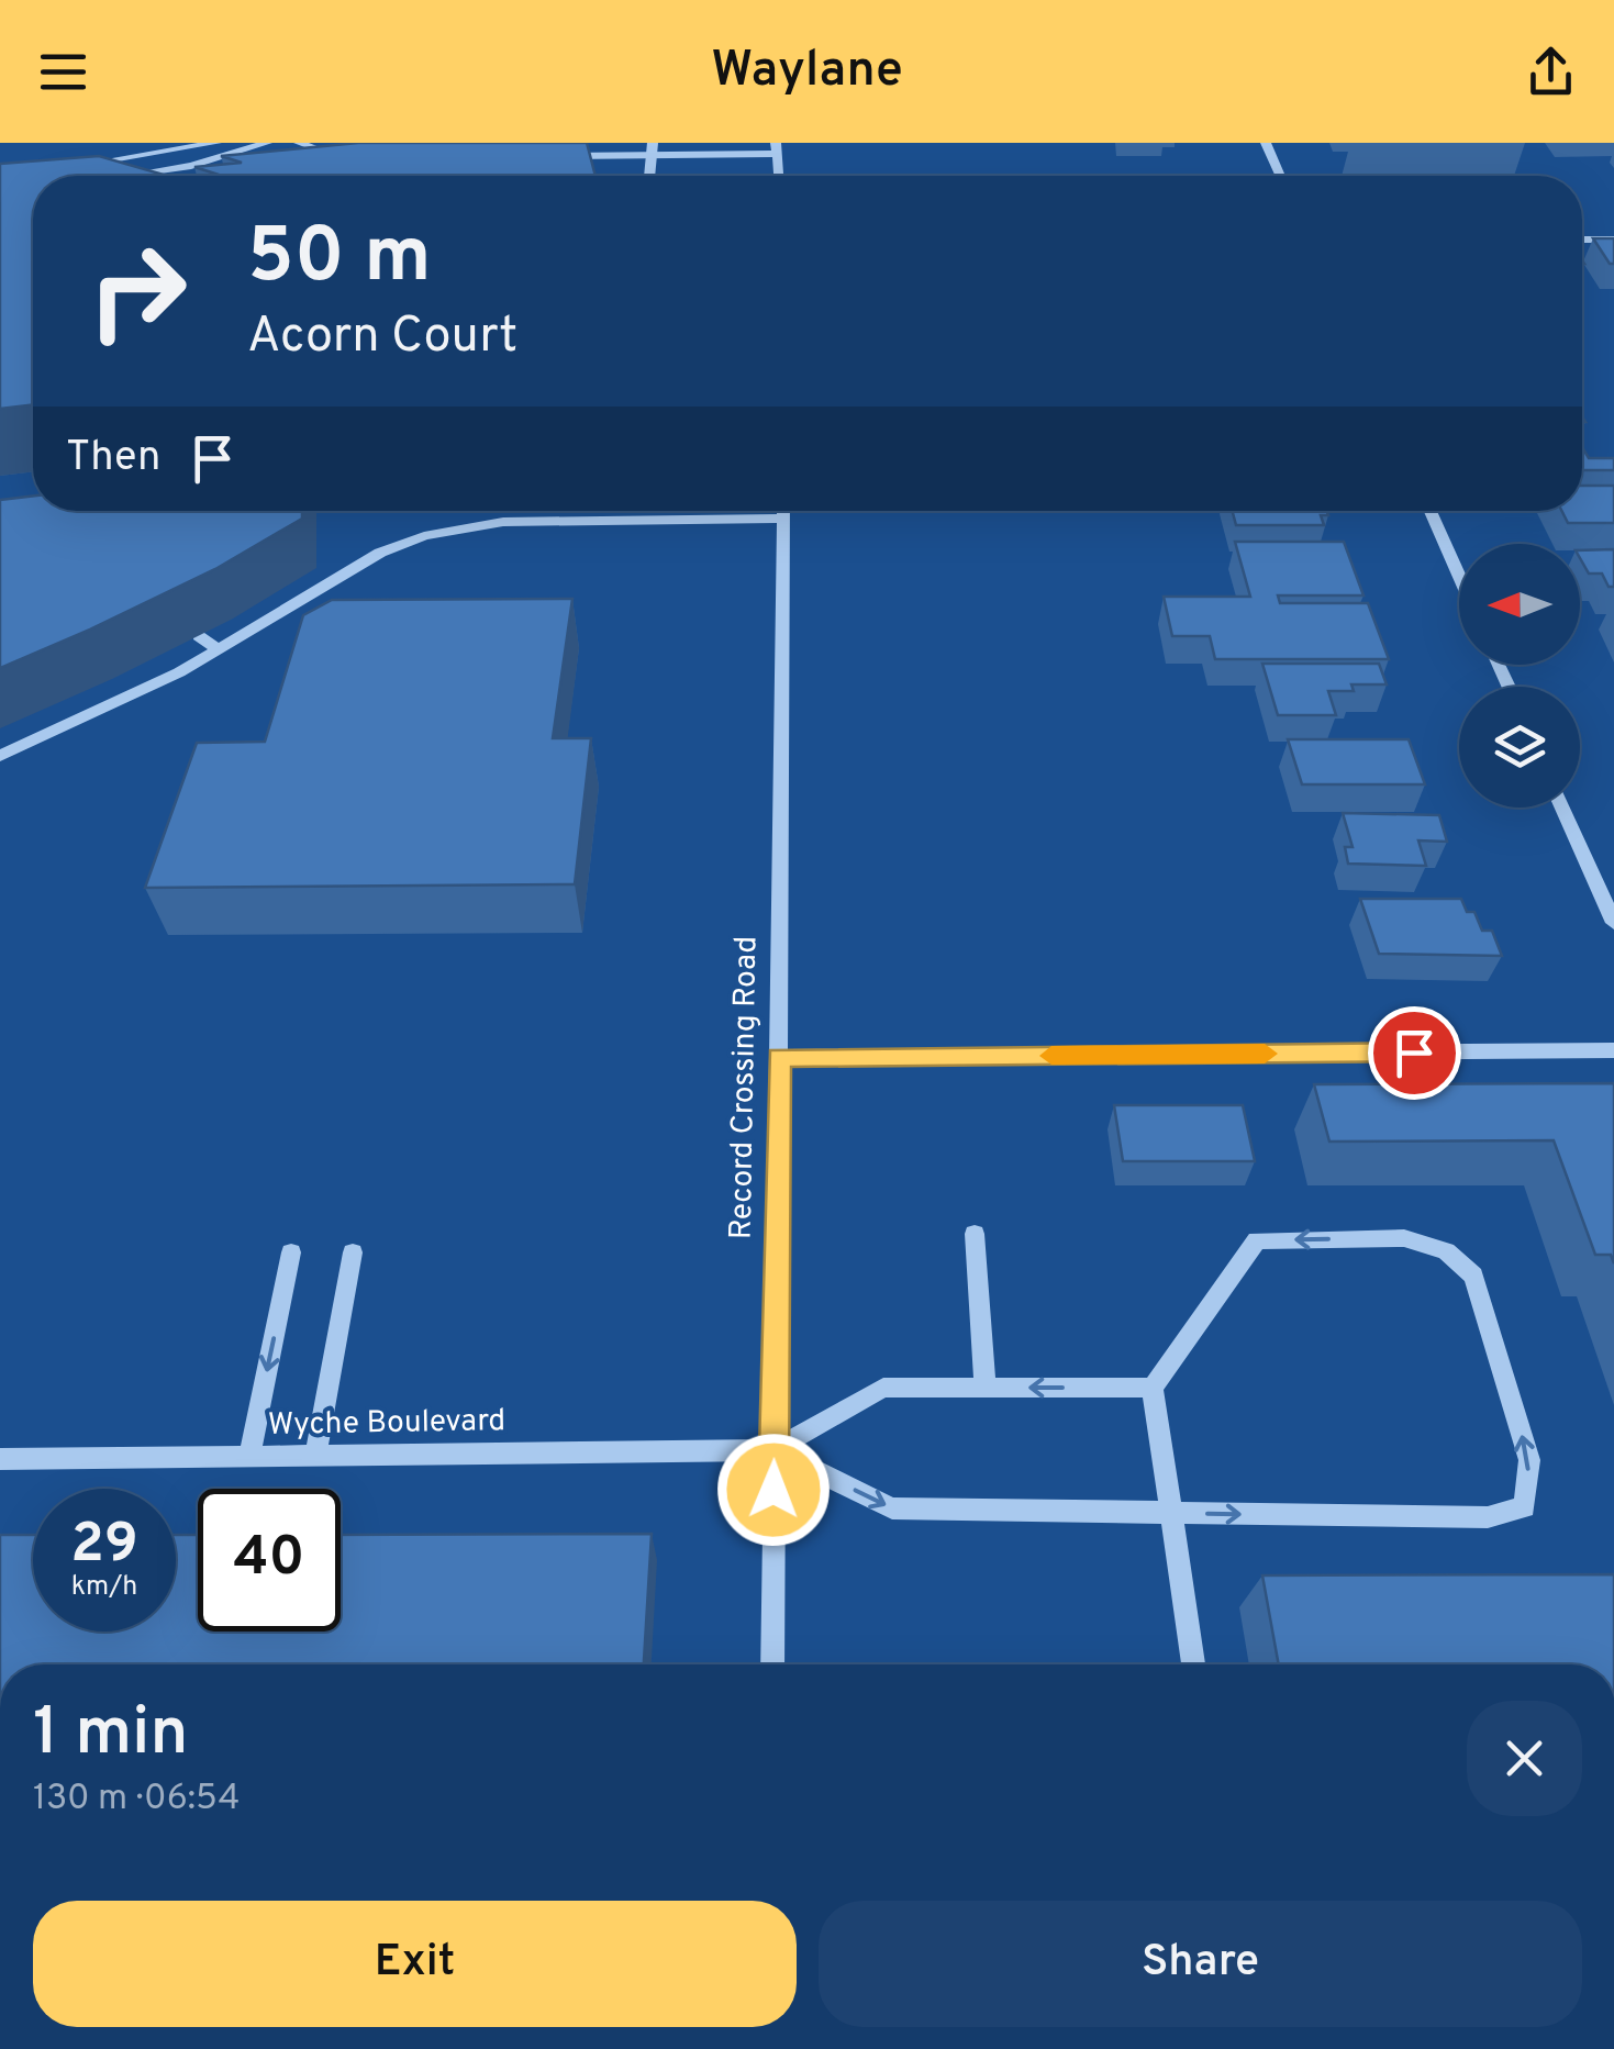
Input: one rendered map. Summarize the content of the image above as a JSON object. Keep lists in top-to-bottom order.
{
  "streets": {
    "street": ["Record Crossing Road", "Wyche Boulevard"]
  },
  "crossings": [
    ["Record Crossing Road", "Wyche Boulevard"]
  ],
  "north": "left",
  "page": {
    "header": "Waylane",
    "turn": ["50 m", "Acorn Court"],
    "then": "Then",
    "speed": "29 km/h",
    "limit": "40",
    "heading": ["1 min", "130 m · 06:54"],
    "buttons": ["Exit", "Share"]
  }
}
